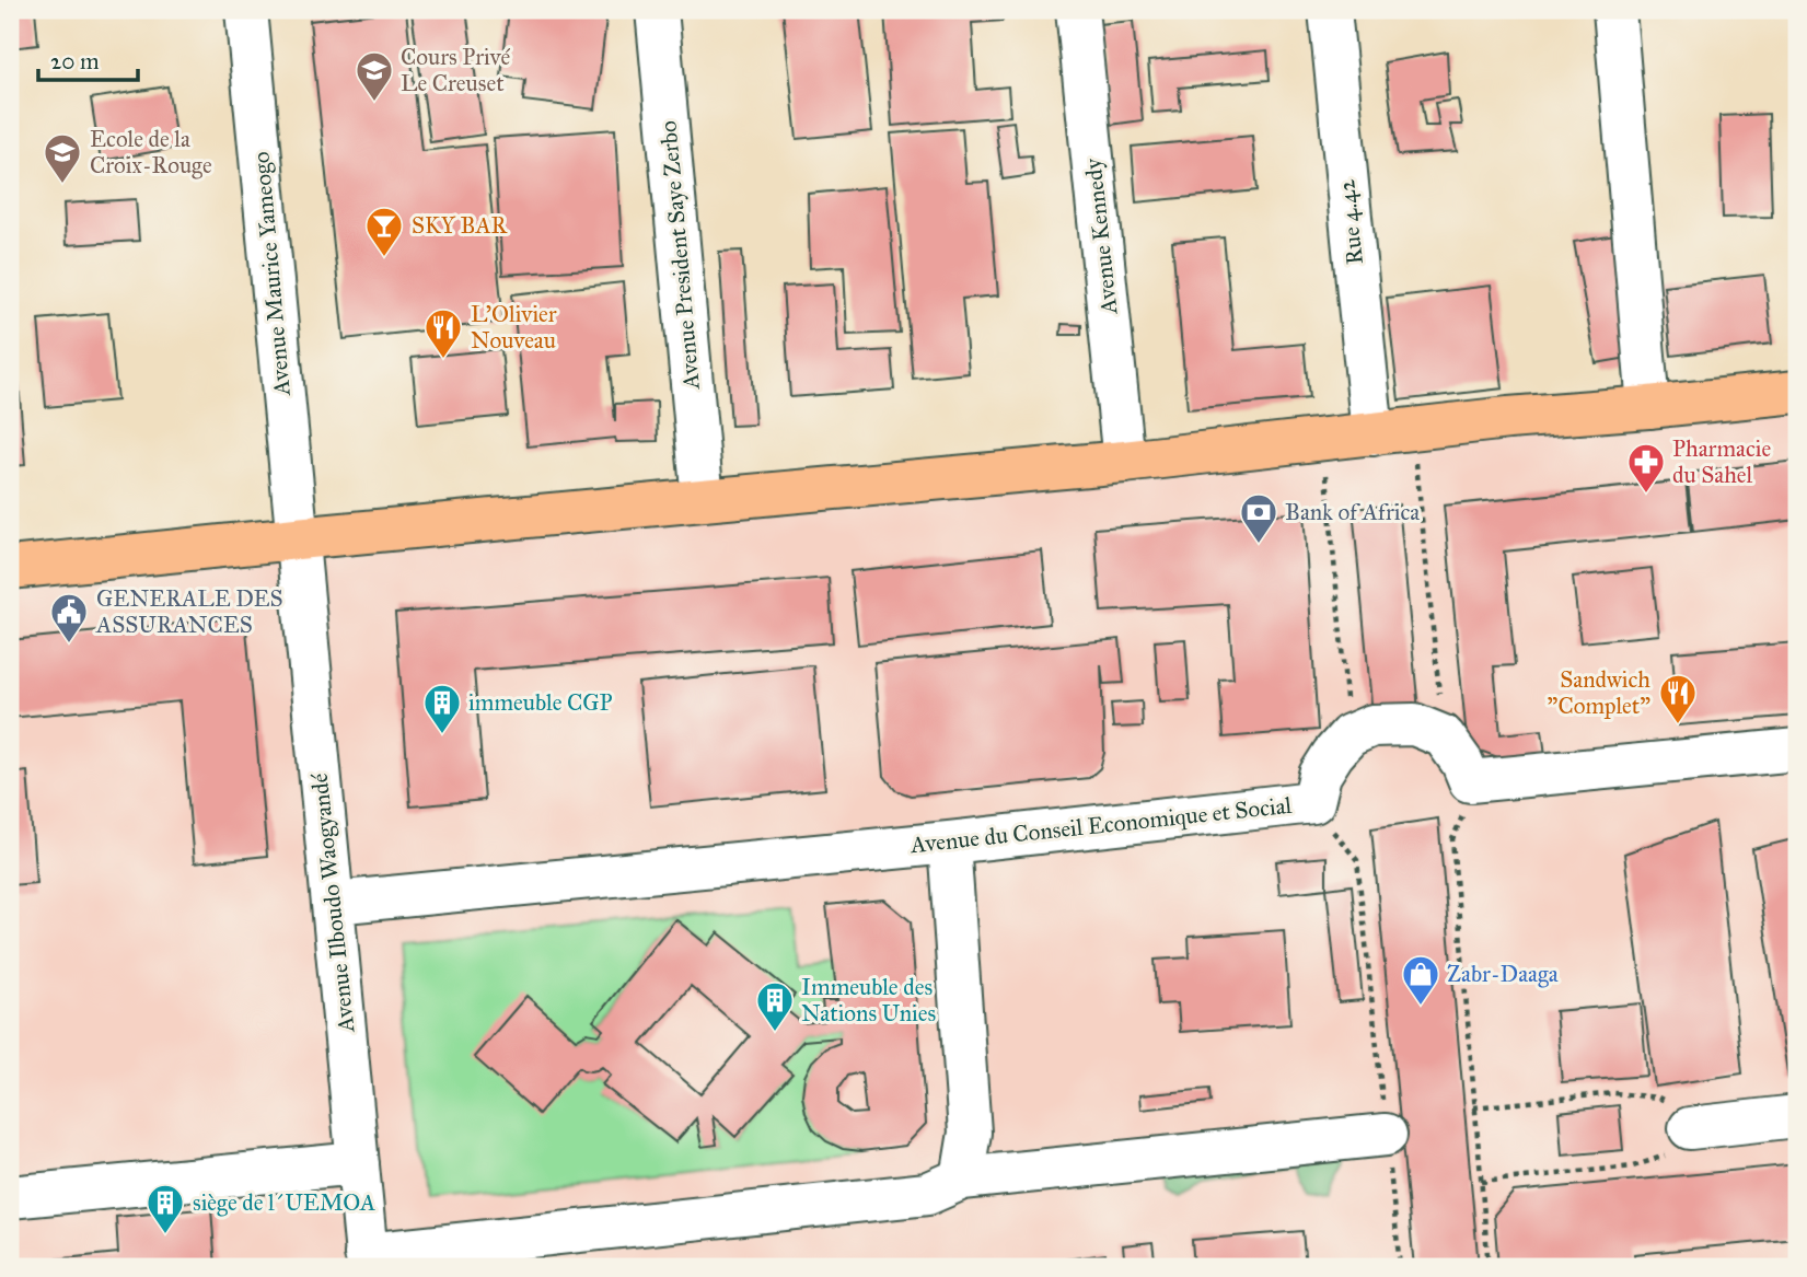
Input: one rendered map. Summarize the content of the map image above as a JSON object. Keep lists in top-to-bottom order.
{
  "streets": {
    "street": [
      "Rue 4.42",
      "Avenue Kennedy",
      "Avenue President Saye Zerbo",
      "Avenue Maurice Yameogo",
      "Avenue du Conseil Economique et Social",
      "Avenue Ilboudo Waogyandé"
    ]
  },
  "crossings": [
    ["Avenue Maurice Yameogo", "Avenue Ilboudo Waogyandé"],
    ["Avenue du Conseil Economique et Social", "Avenue Ilboudo Waogyandé"]
  ],
  "places": {
    "school or university": ["Cours Privé Le Creuset", "Ecole de la Croix-Rouge"],
    "bar": ["SKY BAR"],
    "restaurant": ["L'Olivier Nouveau", "Sandwich \"Complet\""],
    "pharmacy": ["Pharmacie du Sahel"],
    "bank": ["Bank of Africa"],
    "public building": ["GENERALE DES ASSURANCES"],
    "building": ["immeuble CGP", "Immeuble des Nations Unies", "siège de l´UEMOA"],
    "shop": ["Zabr-Daaga"]
  },
  "scale_bar": "20 m"
}
